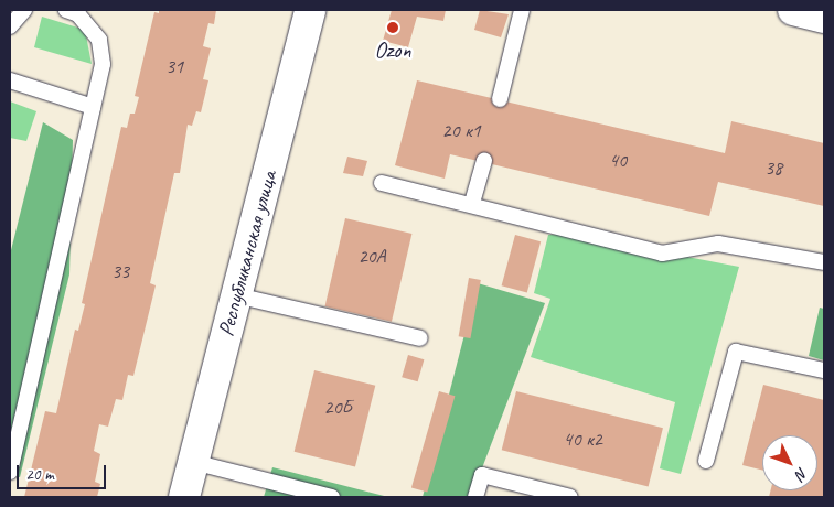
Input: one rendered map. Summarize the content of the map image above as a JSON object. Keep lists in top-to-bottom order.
{
  "streets": {
    "street": ["Республиканская улица"]
  },
  "places": ["Ozon"],
  "house_numbers": [
    "31",
    "20 к1",
    "40",
    "38",
    "20А",
    "33",
    "20Б",
    "40 к2"
  ],
  "scale_bar": "20 m",
  "north": "bottom right"
}
